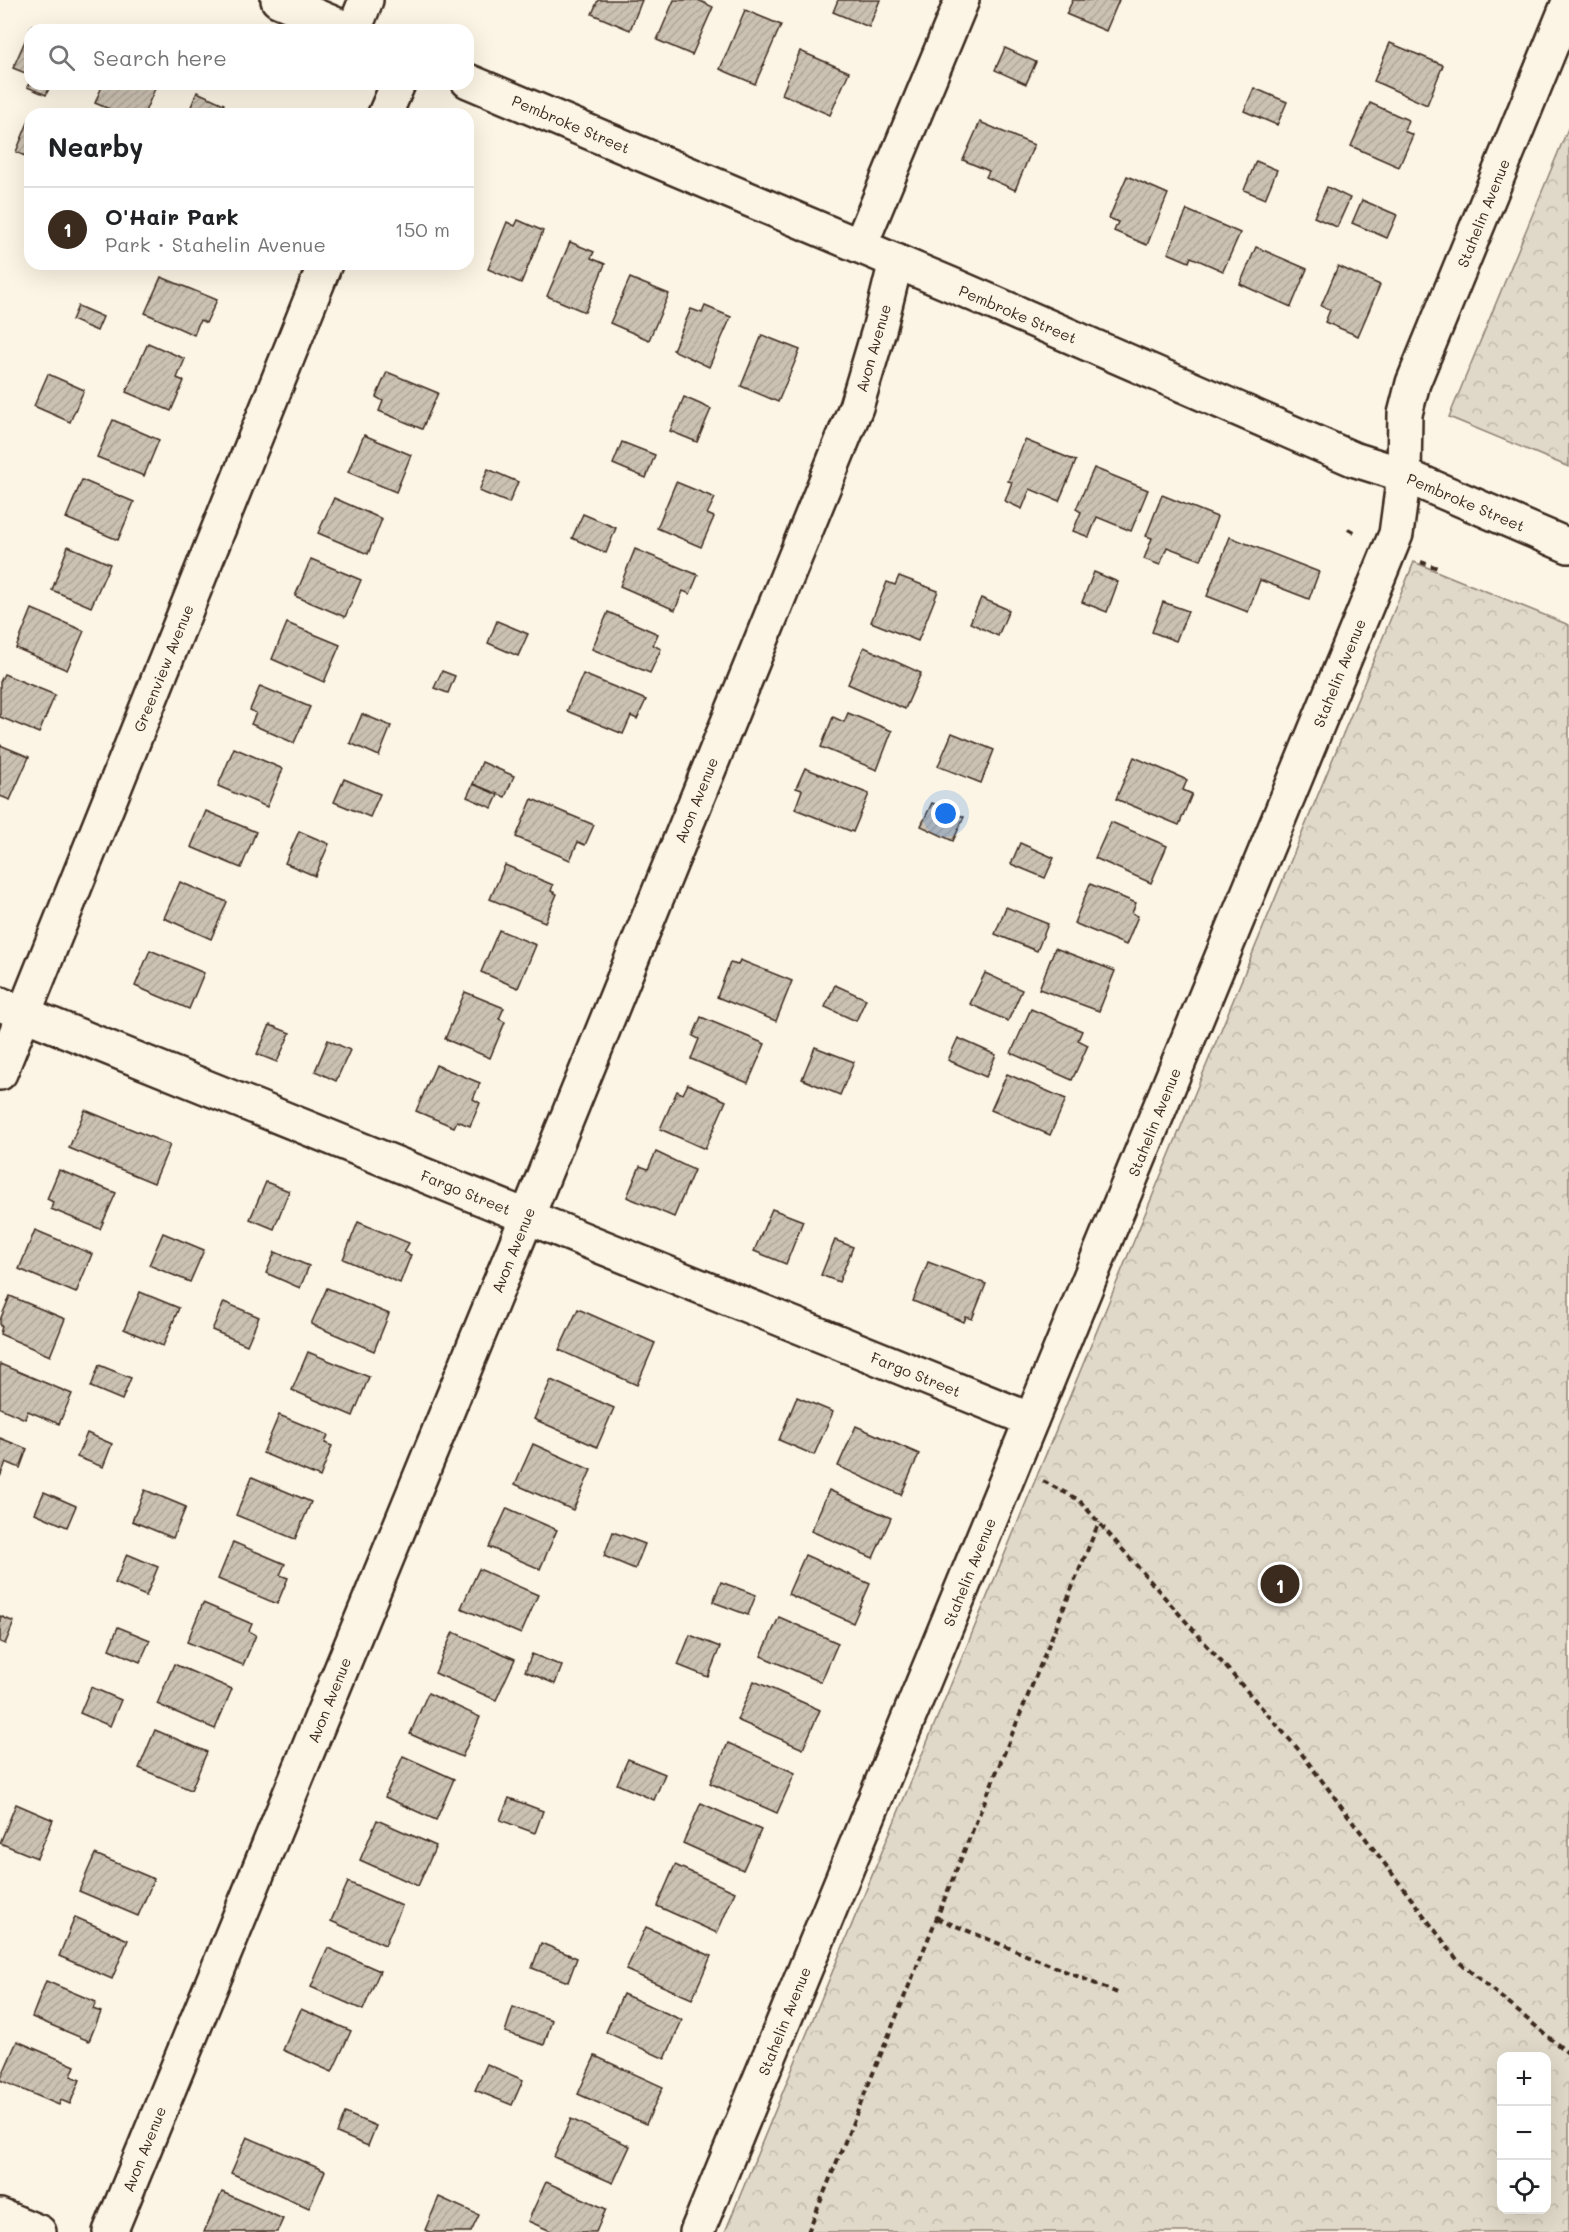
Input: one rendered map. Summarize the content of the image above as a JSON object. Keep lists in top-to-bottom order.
{
  "streets": {
    "street": [
      "Pembroke Street",
      "Stahelin Avenue",
      "Avon Avenue",
      "Greenview Avenue",
      "Fargo Street"
    ]
  },
  "crossings": [
    ["Pembroke Street", "Stahelin Avenue"],
    ["Pembroke Street", "Avon Avenue"],
    ["Stahelin Avenue", "Fargo Street"],
    ["Avon Avenue", "Fargo Street"],
    ["Greenview Avenue", "Fargo Street"]
  ],
  "page": {
    "search": "Search here",
    "heading": "Nearby",
    "list": [
      {
        "mark": "1",
        "name": "O'Hair Park",
        "note": "Park · Stahelin Avenue",
        "value": "150 m"
      }
    ],
    "pins": "1",
    "map_buttons": ["+", "−"]
  }
}
